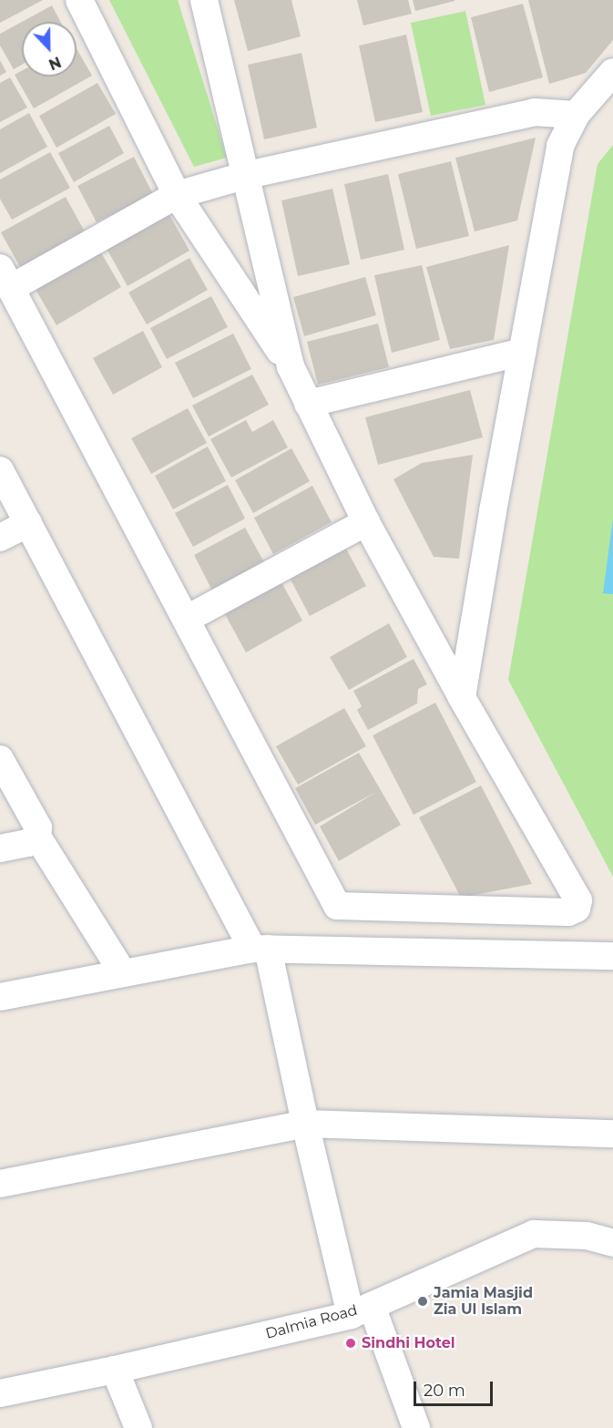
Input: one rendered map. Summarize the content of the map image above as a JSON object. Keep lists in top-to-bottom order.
{
  "streets": {
    "street": ["Dalmia Road"]
  },
  "places": ["Jamia Masjid Zia Ul Islam", "Sindhi Hotel"],
  "scale_bar": "20 m",
  "north": "bottom"
}
